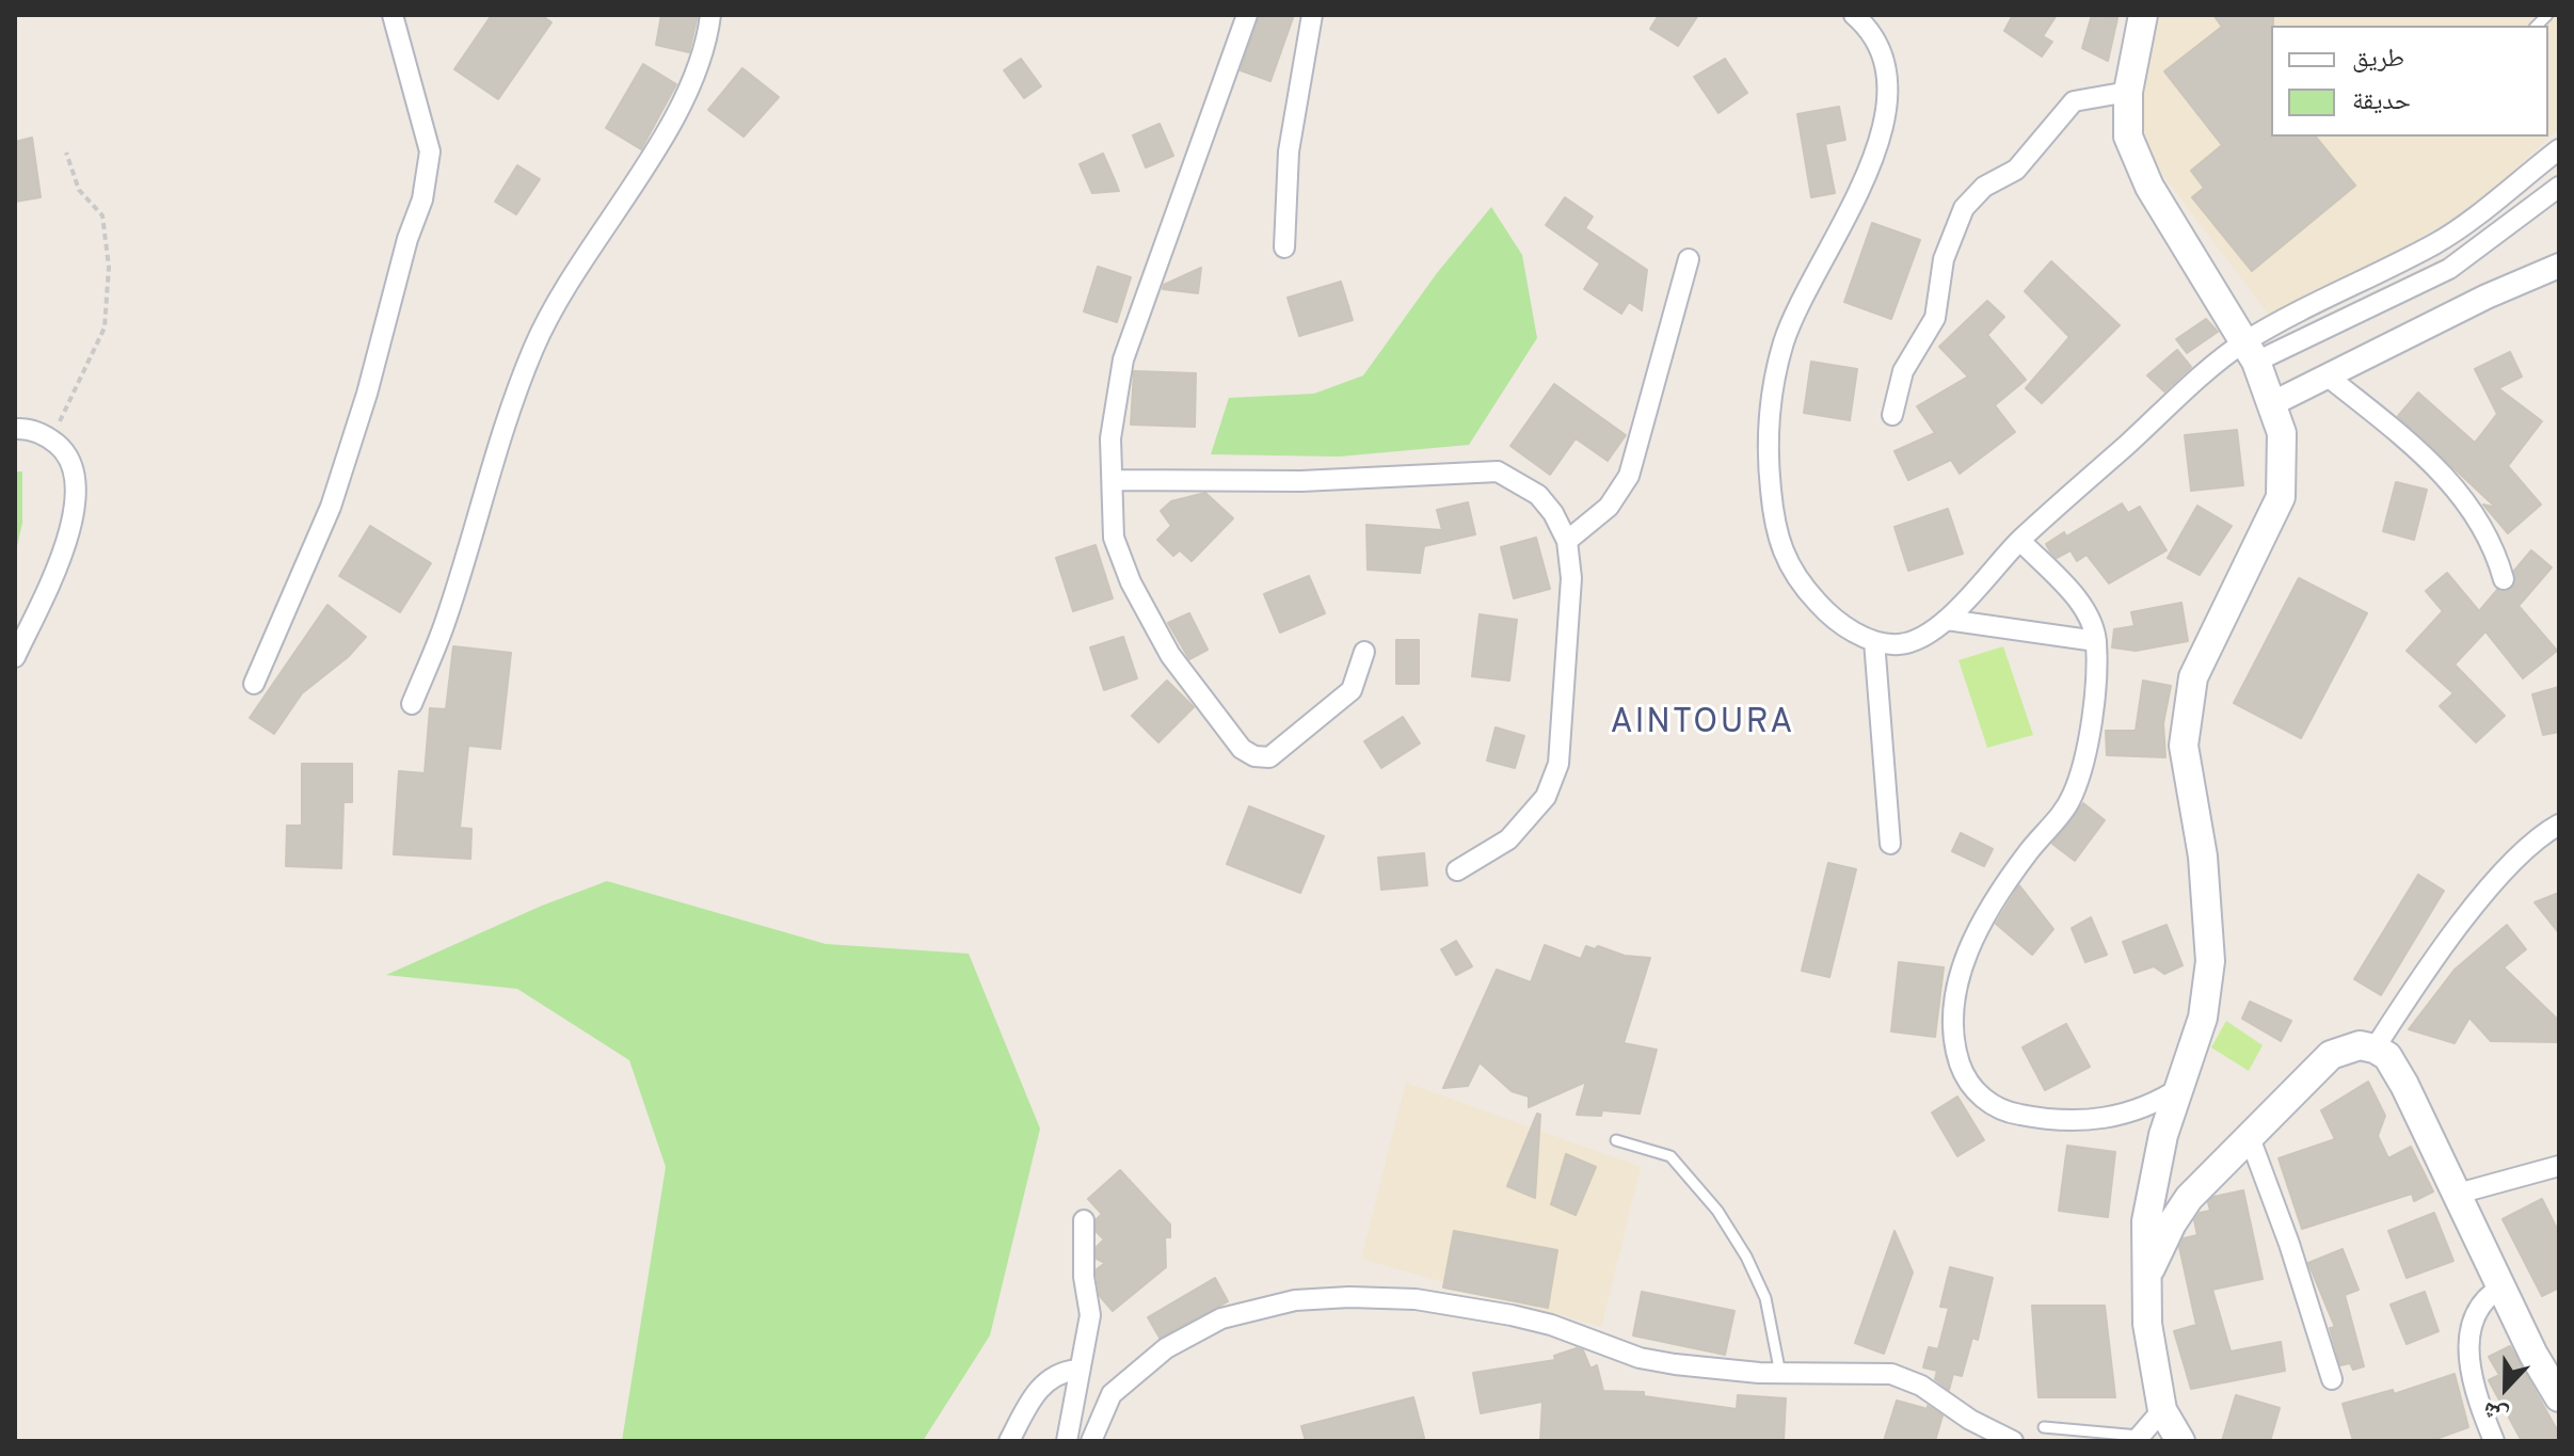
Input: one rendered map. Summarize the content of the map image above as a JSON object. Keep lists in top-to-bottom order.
{
  "districts": ["AINTOURA"],
  "legend": ["طريق", "حديقة"],
  "north": "bottom"
}
